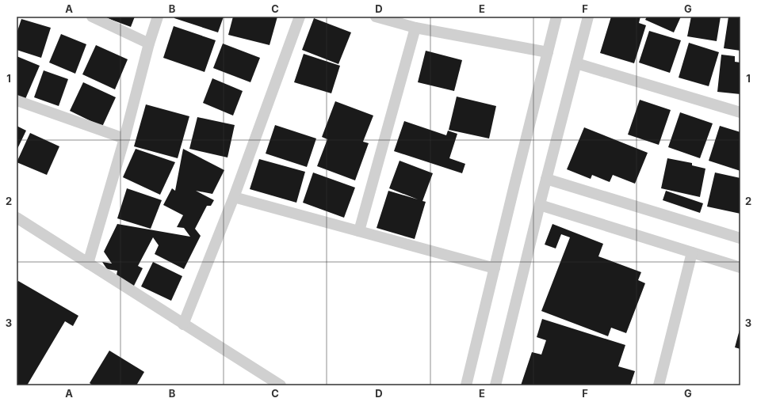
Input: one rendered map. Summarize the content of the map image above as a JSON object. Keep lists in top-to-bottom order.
{
  "grid": {
    "columns": [
      "A",
      "B",
      "C",
      "D",
      "E",
      "F",
      "G"
    ],
    "rows": ["1", "2", "3"]
  }
}
